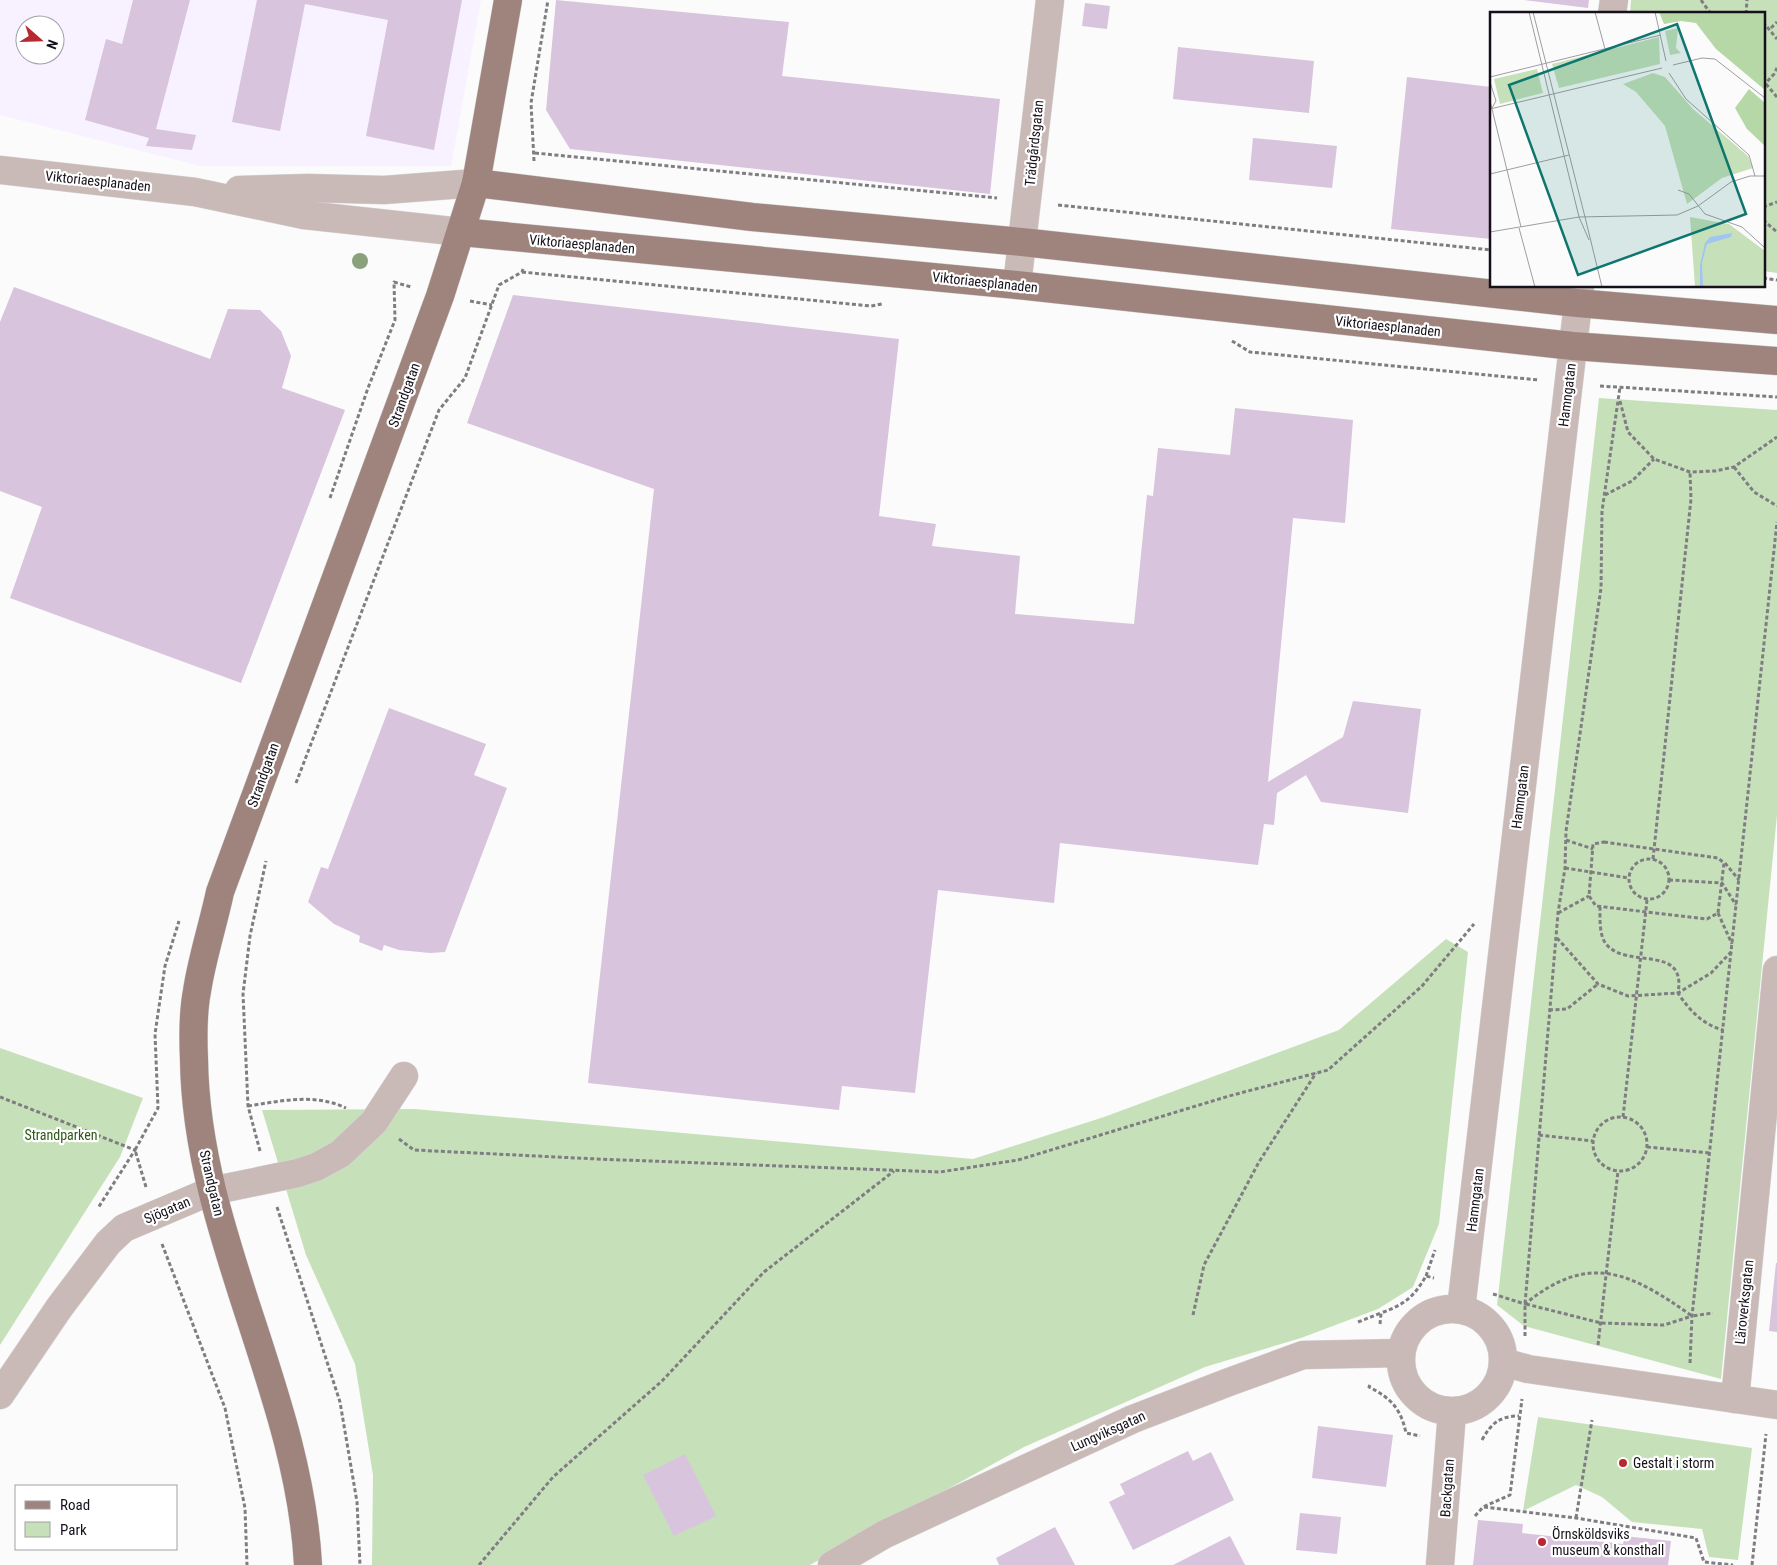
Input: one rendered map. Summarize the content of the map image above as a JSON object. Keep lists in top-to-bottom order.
{
  "streets": {
    "main road": ["Viktoriaesplanaden", "Strandgatan"],
    "street": [
      "Trädgårdsgatan",
      "Hamngatan",
      "Sjögatan",
      "Läroverksgatan",
      "Lungviksgatan",
      "Backgatan"
    ]
  },
  "crossings": [
    ["Trädgårdsgatan", "Viktoriaesplanaden"],
    ["Viktoriaesplanaden", "Strandgatan"],
    ["Viktoriaesplanaden", "Hamngatan"],
    ["Strandgatan", "Sjögatan"],
    ["Hamngatan", "Lungviksgatan"],
    ["Hamngatan", "Backgatan"],
    ["Lungviksgatan", "Backgatan"]
  ],
  "parks": ["Strandparken"],
  "places": ["Gestalt i storm", "Örnsköldsviks museum & konsthall"],
  "legend": ["Road", "Park"],
  "north": "right"
}
